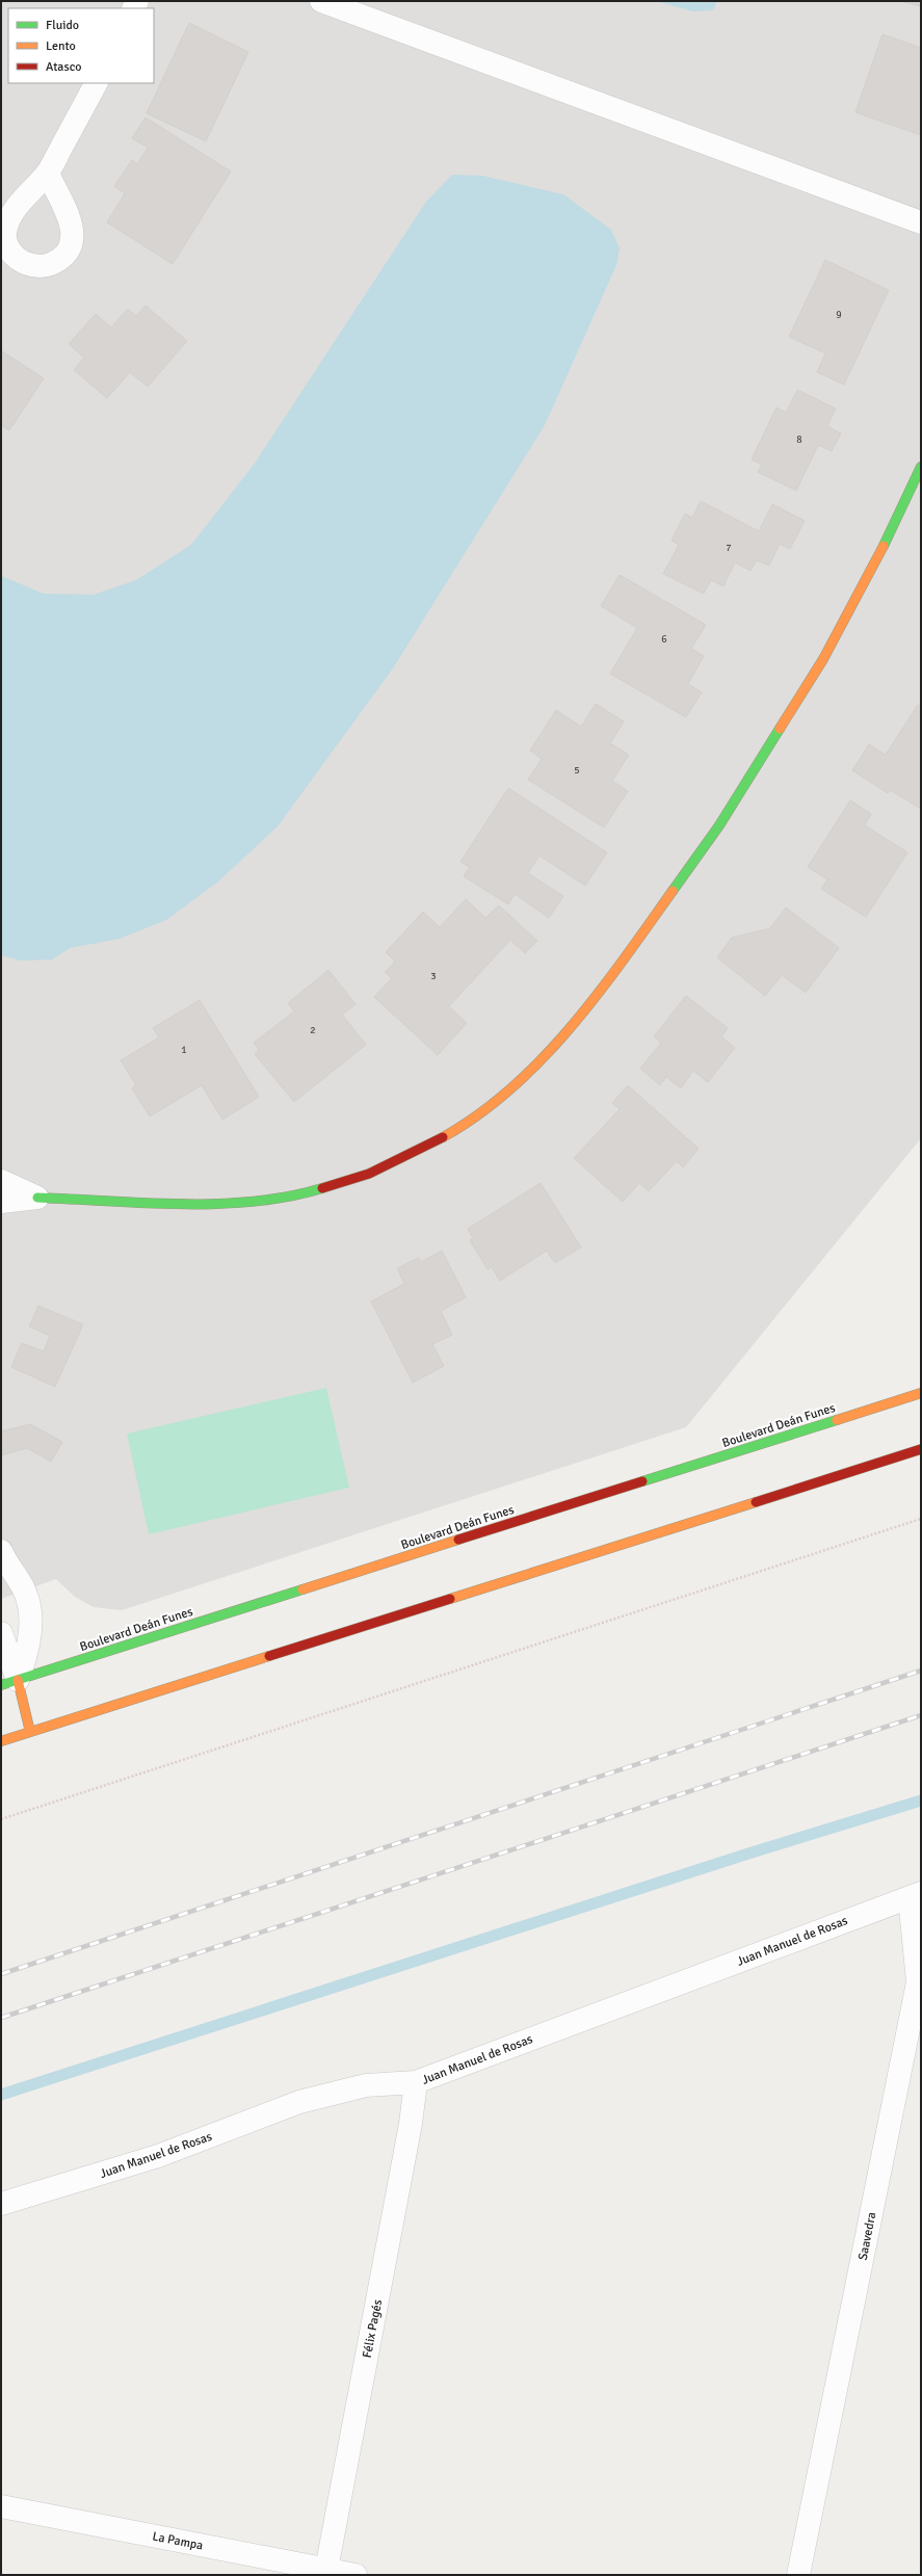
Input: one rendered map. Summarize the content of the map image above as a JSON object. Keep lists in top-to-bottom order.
{
  "streets": {
    "main road": ["Boulevard Deán Funes"],
    "street": [
      "Juan Manuel de Rosas",
      "Saavedra",
      "Félix Pagés",
      "La Pampa"
    ]
  },
  "crossings": [
    ["Juan Manuel de Rosas", "Saavedra"],
    ["Juan Manuel de Rosas", "Félix Pagés"],
    ["Félix Pagés", "La Pampa"]
  ],
  "house_numbers": [
    "9",
    "8",
    "7",
    "6",
    "5",
    "3",
    "2",
    "1"
  ],
  "legend": ["Fluido", "Lento", "Atasco"]
}
